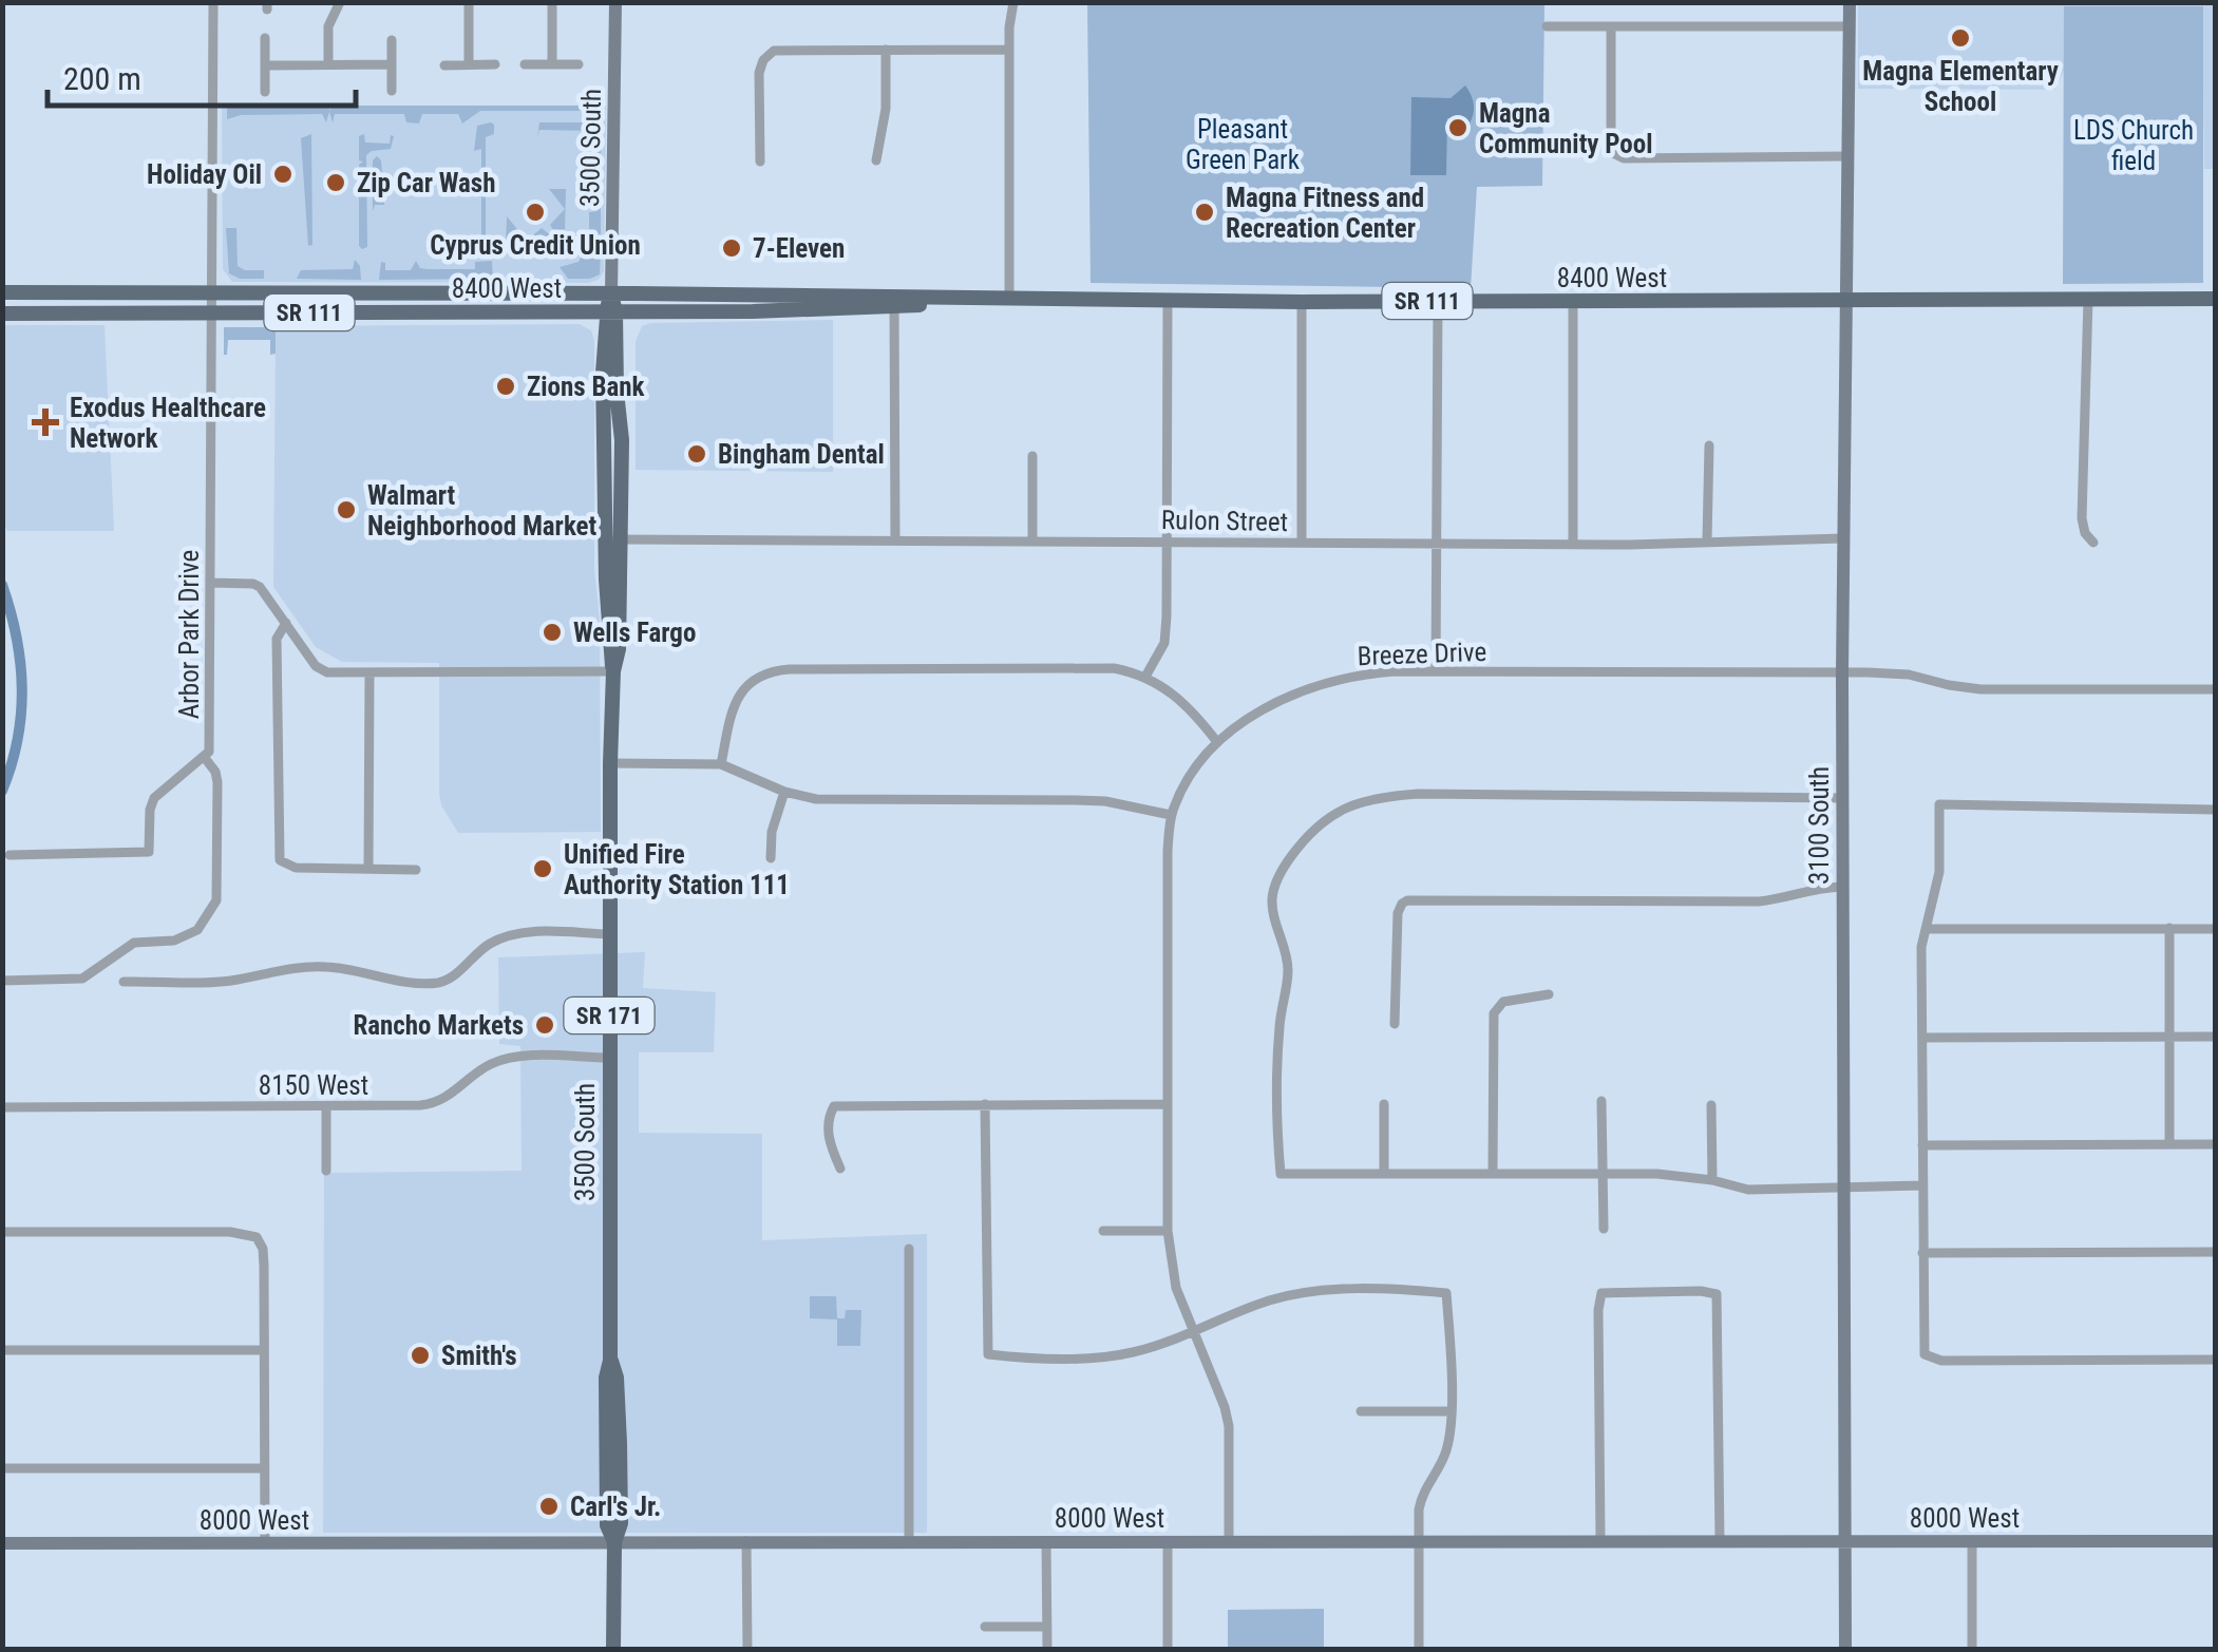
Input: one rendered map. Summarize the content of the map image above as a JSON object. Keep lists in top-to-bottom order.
{
  "streets": {
    "main road": [
      "3500 South",
      "8400 West",
      "SR 111",
      "SR 171"
    ],
    "street": [
      "Rulon Street",
      "Arbor Park Drive",
      "Breeze Drive",
      "3100 South",
      "8150 West",
      "8000 West"
    ]
  },
  "crossings": [
    ["3500 South", "8400 West"],
    ["3500 South", "Rulon Street"],
    ["3500 South", "8150 West"],
    ["3500 South", "8000 West"],
    ["8400 West", "Arbor Park Drive"],
    ["8400 West", "3100 South"],
    ["Rulon Street", "3100 South"],
    ["Breeze Drive", "3100 South"],
    ["Breeze Drive", "8000 West"],
    ["3100 South", "8000 West"]
  ],
  "parks": ["Pleasant Green Park", "LDS Church field"],
  "places": {
    "other": [
      "Magna Elementary School",
      "Magna Community Pool",
      "Holiday Oil",
      "Zip Car Wash",
      "Cyprus Credit Union",
      "Magna Fitness and Recreation Center",
      "7-Eleven",
      "Zions Bank",
      "Bingham Dental",
      "Walmart Neighborhood Market",
      "Wells Fargo",
      "Unified Fire Authority Station 111",
      "Rancho Markets",
      "Smith's",
      "Carl's Jr."
    ],
    "health": ["Exodus Healthcare Network"]
  },
  "scale_bar": "200 m"
}
